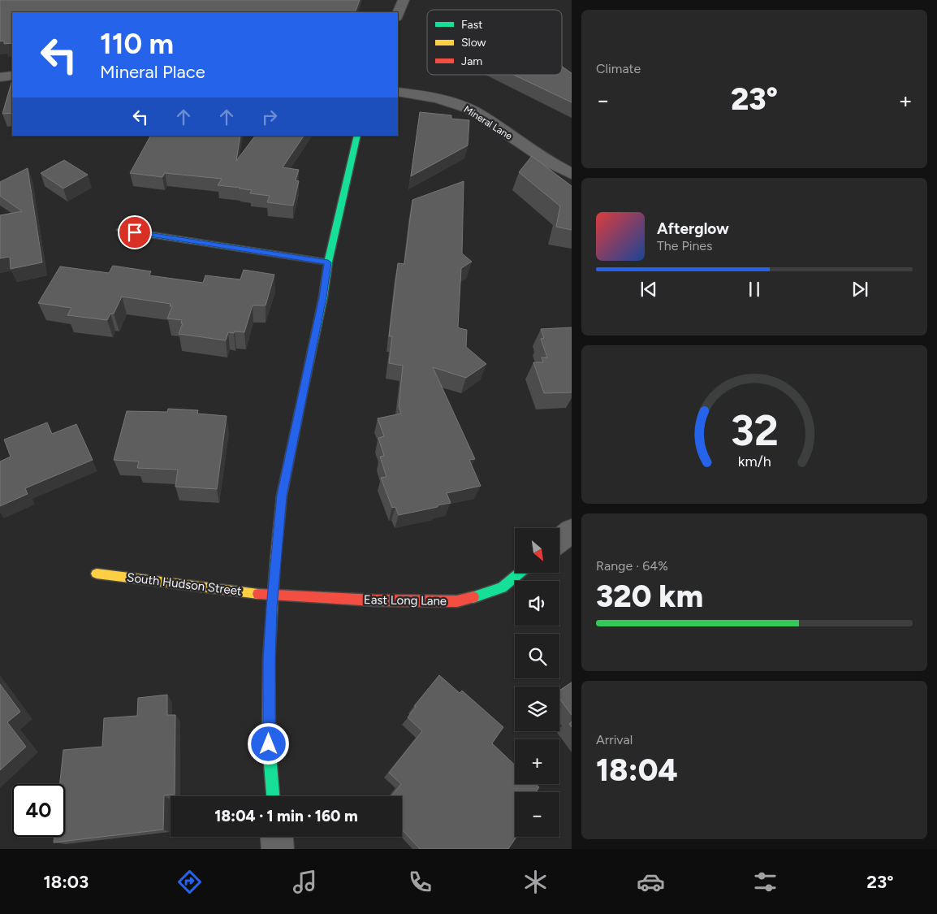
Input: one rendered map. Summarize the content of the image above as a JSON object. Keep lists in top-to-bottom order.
{
  "streets": {
    "street": ["Mineral Lane", "South Hudson Street", "East Long Lane"]
  },
  "crossings": [
    ["South Hudson Street", "East Long Lane"]
  ],
  "legend": ["Fast", "Slow", "Jam"],
  "north": "bottom right",
  "page": {
    "tile": [
      "Climate",
      ["Range · 64%", "320 km"],
      ["Arrival", "18:04"]
    ],
    "turn": ["110 m", "Mineral Place"],
    "heat": ["−", "23°", "+"],
    "song": ["Afterglow", "The Pines"],
    "map_buttons": ["+", "−"],
    "limit": "40",
    "trip": "18:04 · 1 min · 160 m",
    "tabs": ["18:03", "23°"],
    "gauge": ["32", "km/h"]
  }
}
